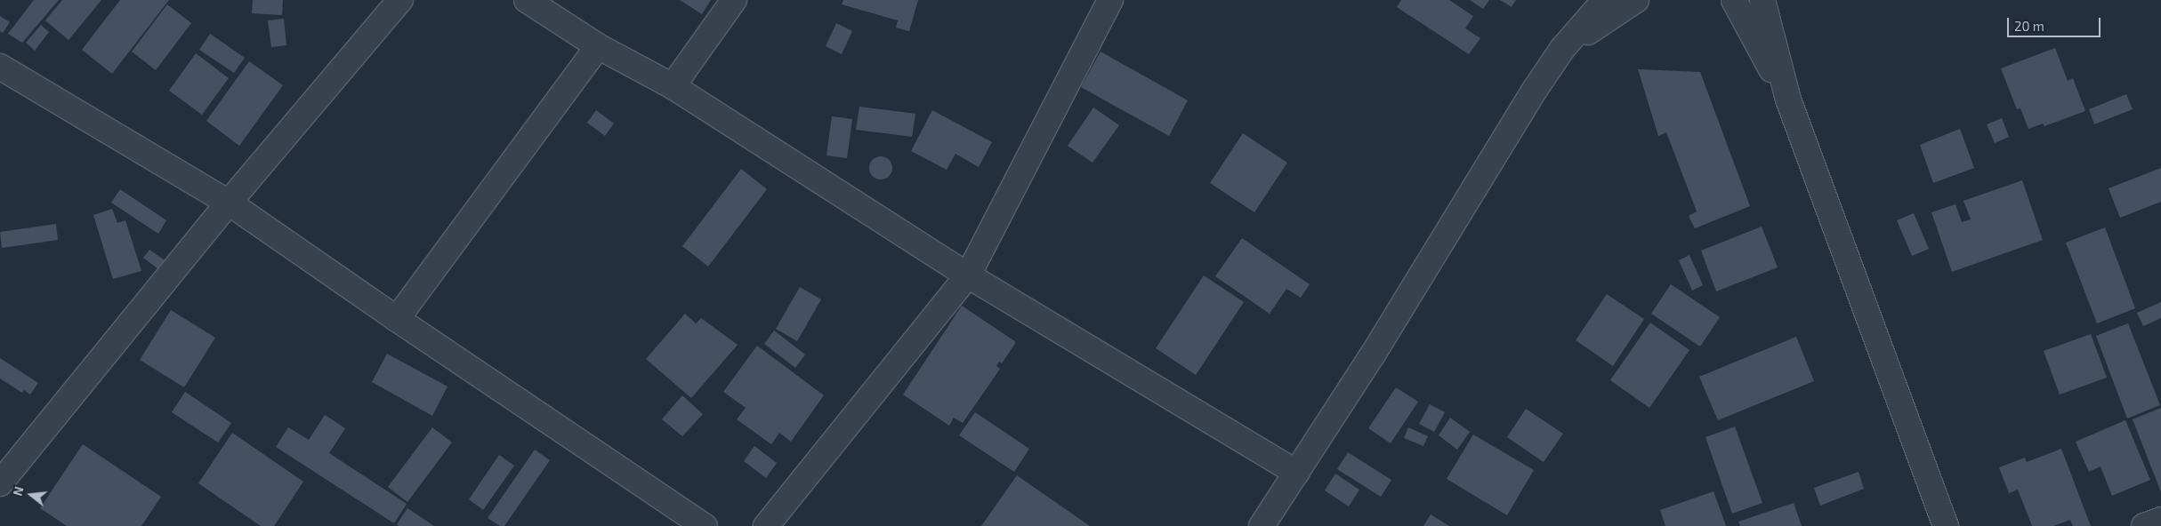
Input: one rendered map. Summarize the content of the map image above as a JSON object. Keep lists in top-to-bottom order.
{
  "scale_bar": "20 m",
  "north": "left"
}
